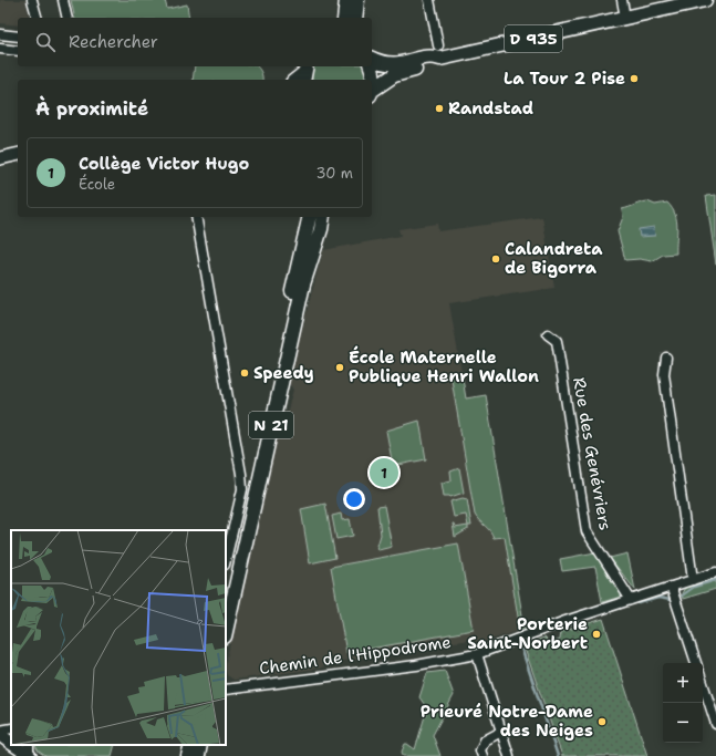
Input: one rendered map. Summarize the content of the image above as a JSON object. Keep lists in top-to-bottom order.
{
  "streets": {
    "main road": ["D 935", "N 21"],
    "street": ["Rue des Genévriers", "Chemin de l'Hippodrome"]
  },
  "crossings": [
    ["Rue des Genévriers", "Chemin de l'Hippodrome"]
  ],
  "places": [
    "La Tour 2 Pise",
    "Randstad",
    "Calandreta de Bigorra",
    "École Maternelle Publique Henri Wallon",
    "Speedy",
    "Porterie Saint-Norbert",
    "Prieuré Notre-Dame des Neiges"
  ],
  "page": {
    "search": "Rechercher",
    "heading": "À proximité",
    "list": [
      {
        "mark": "1",
        "name": "Collège Victor Hugo",
        "note": "École",
        "value": "30 m"
      }
    ],
    "pins": "1",
    "map_buttons": ["+", "−"]
  }
}
